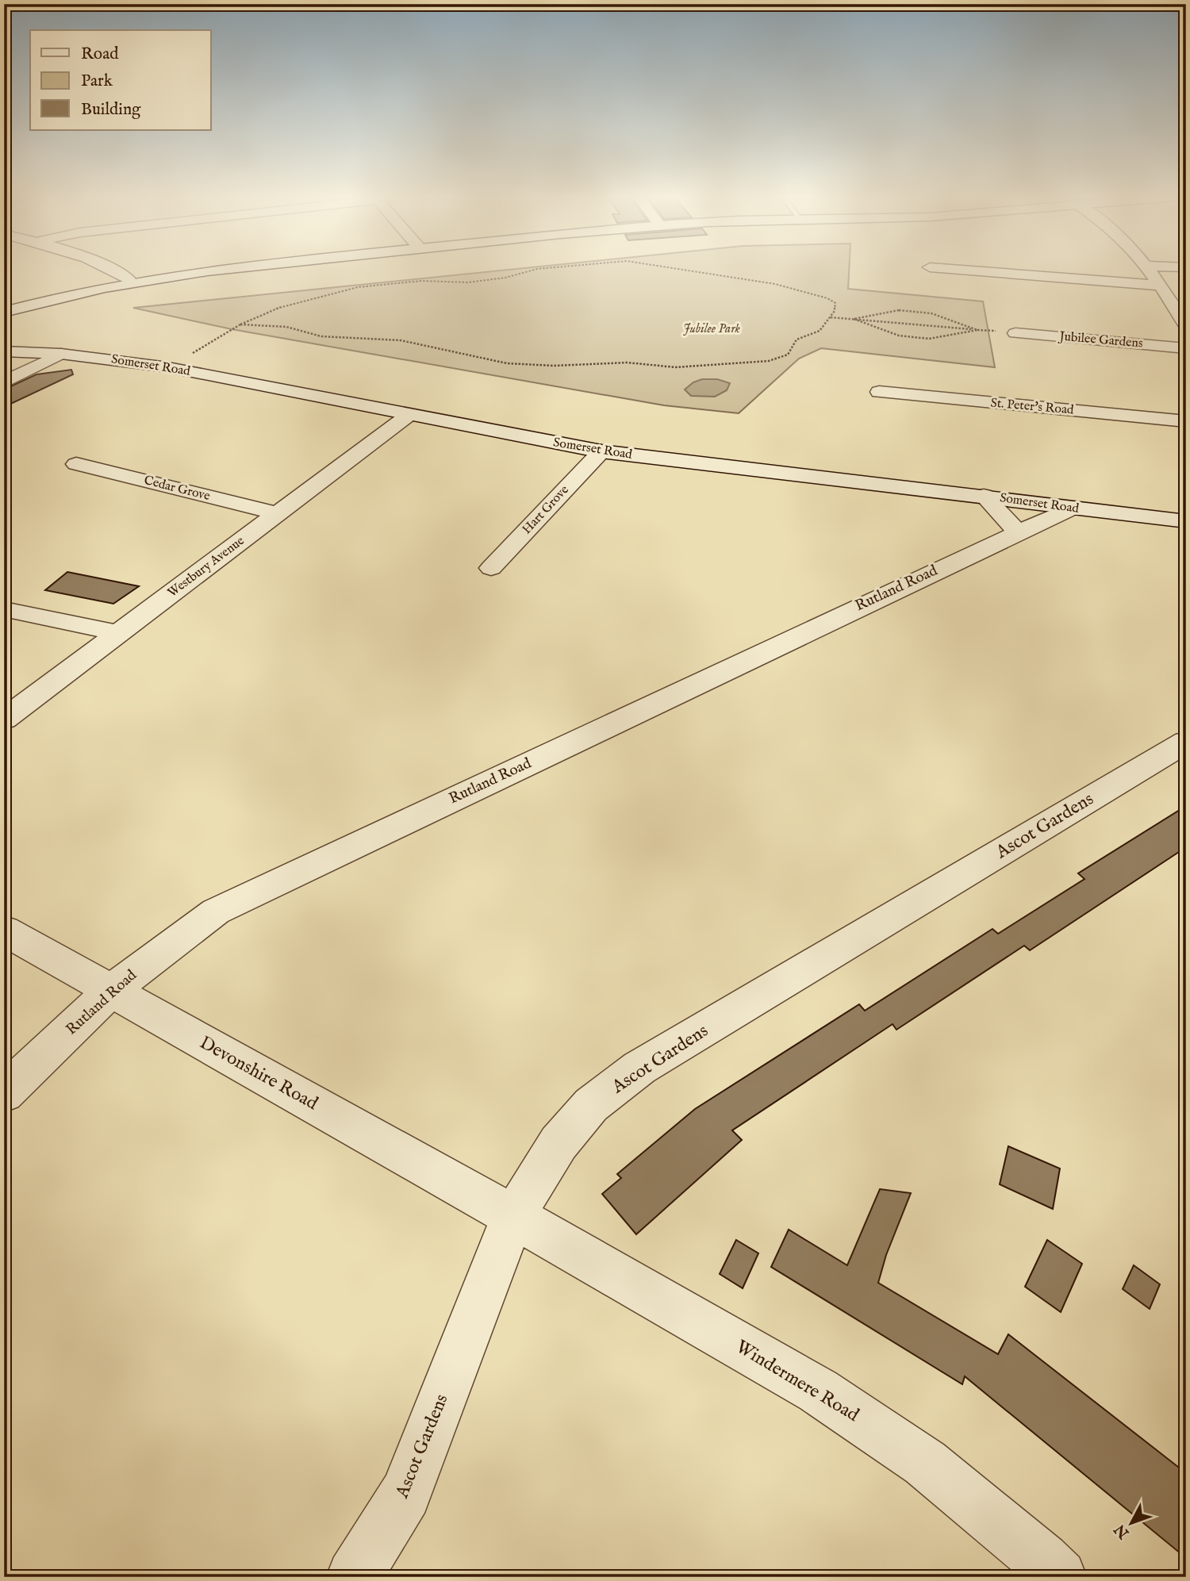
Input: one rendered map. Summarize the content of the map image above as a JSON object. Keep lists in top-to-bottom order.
{
  "streets": {
    "street": [
      "Jubilee Gardens",
      "Somerset Road",
      "St. Peter's Road",
      "Cedar Grove",
      "Hart Grove",
      "Westbury Avenue",
      "Rutland Road",
      "Ascot Gardens",
      "Devonshire Road",
      "Windermere Road"
    ]
  },
  "crossings": [
    ["Somerset Road", "Hart Grove"],
    ["Somerset Road", "Westbury Avenue"],
    ["Somerset Road", "Rutland Road"],
    ["Cedar Grove", "Westbury Avenue"],
    ["Rutland Road", "Devonshire Road"],
    ["Ascot Gardens", "Devonshire Road"],
    ["Ascot Gardens", "Windermere Road"],
    ["Devonshire Road", "Windermere Road"]
  ],
  "parks": ["Jubilee Park"],
  "legend": ["Road", "Park", "Building"],
  "north": "bottom left"
}
